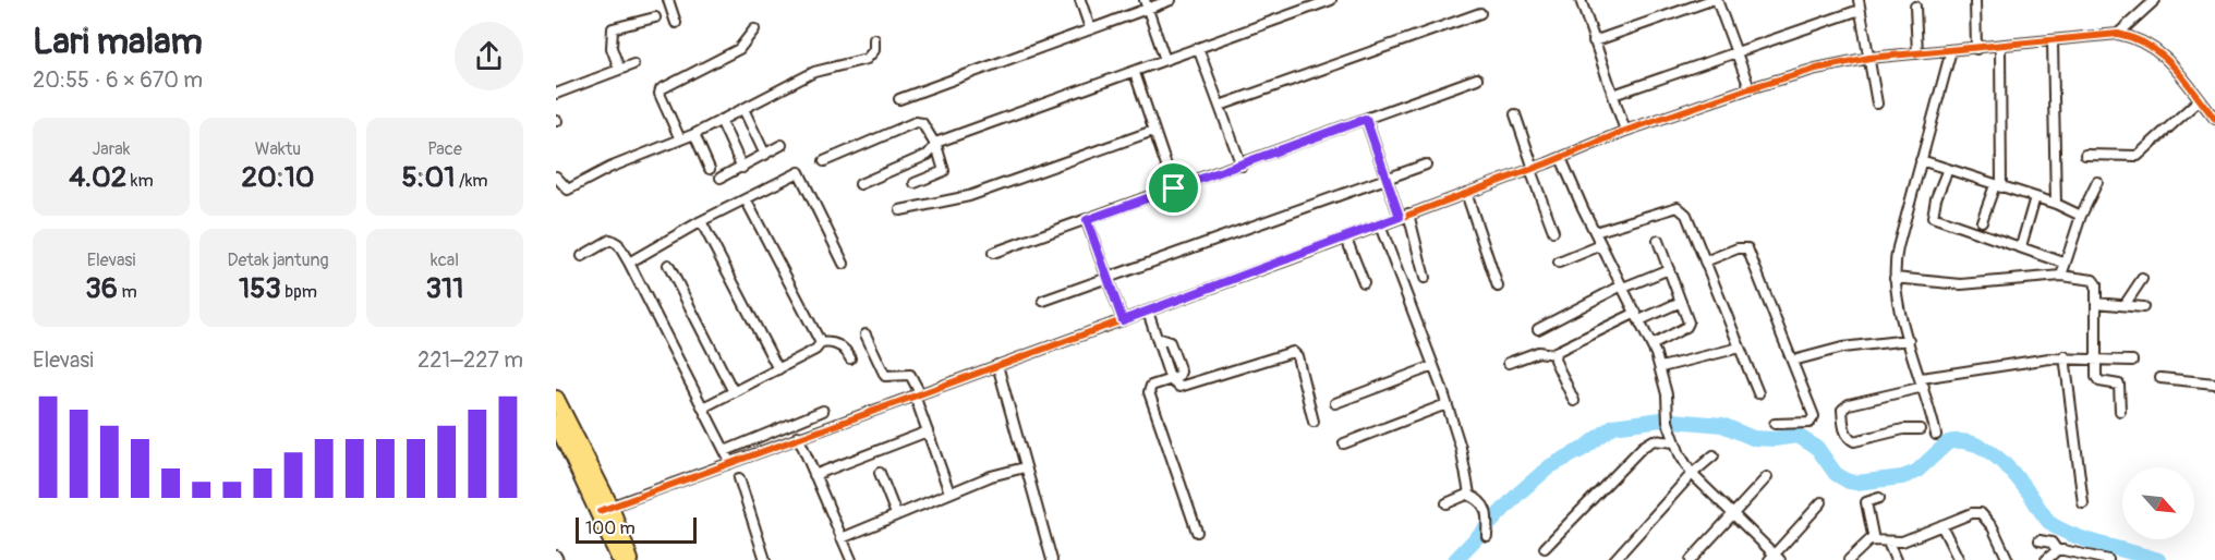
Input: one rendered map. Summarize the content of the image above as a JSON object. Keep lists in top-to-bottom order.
{
  "scale_bar": "100 m",
  "north": "bottom right",
  "page": {
    "heading": ["Lari malam", "20:55 · 6 × 670 m"],
    "stats": [
      ["Jarak", "4.02 km"],
      ["Waktu", "20:10"],
      ["Pace", "5:01 /km"],
      ["Elevasi", "36 m"],
      ["Detak jantung", "153 bpm"],
      ["kcal", "311"]
    ],
    "chart": ["Elevasi", "221–227 m"],
    "scale": "100 m"
  }
}
